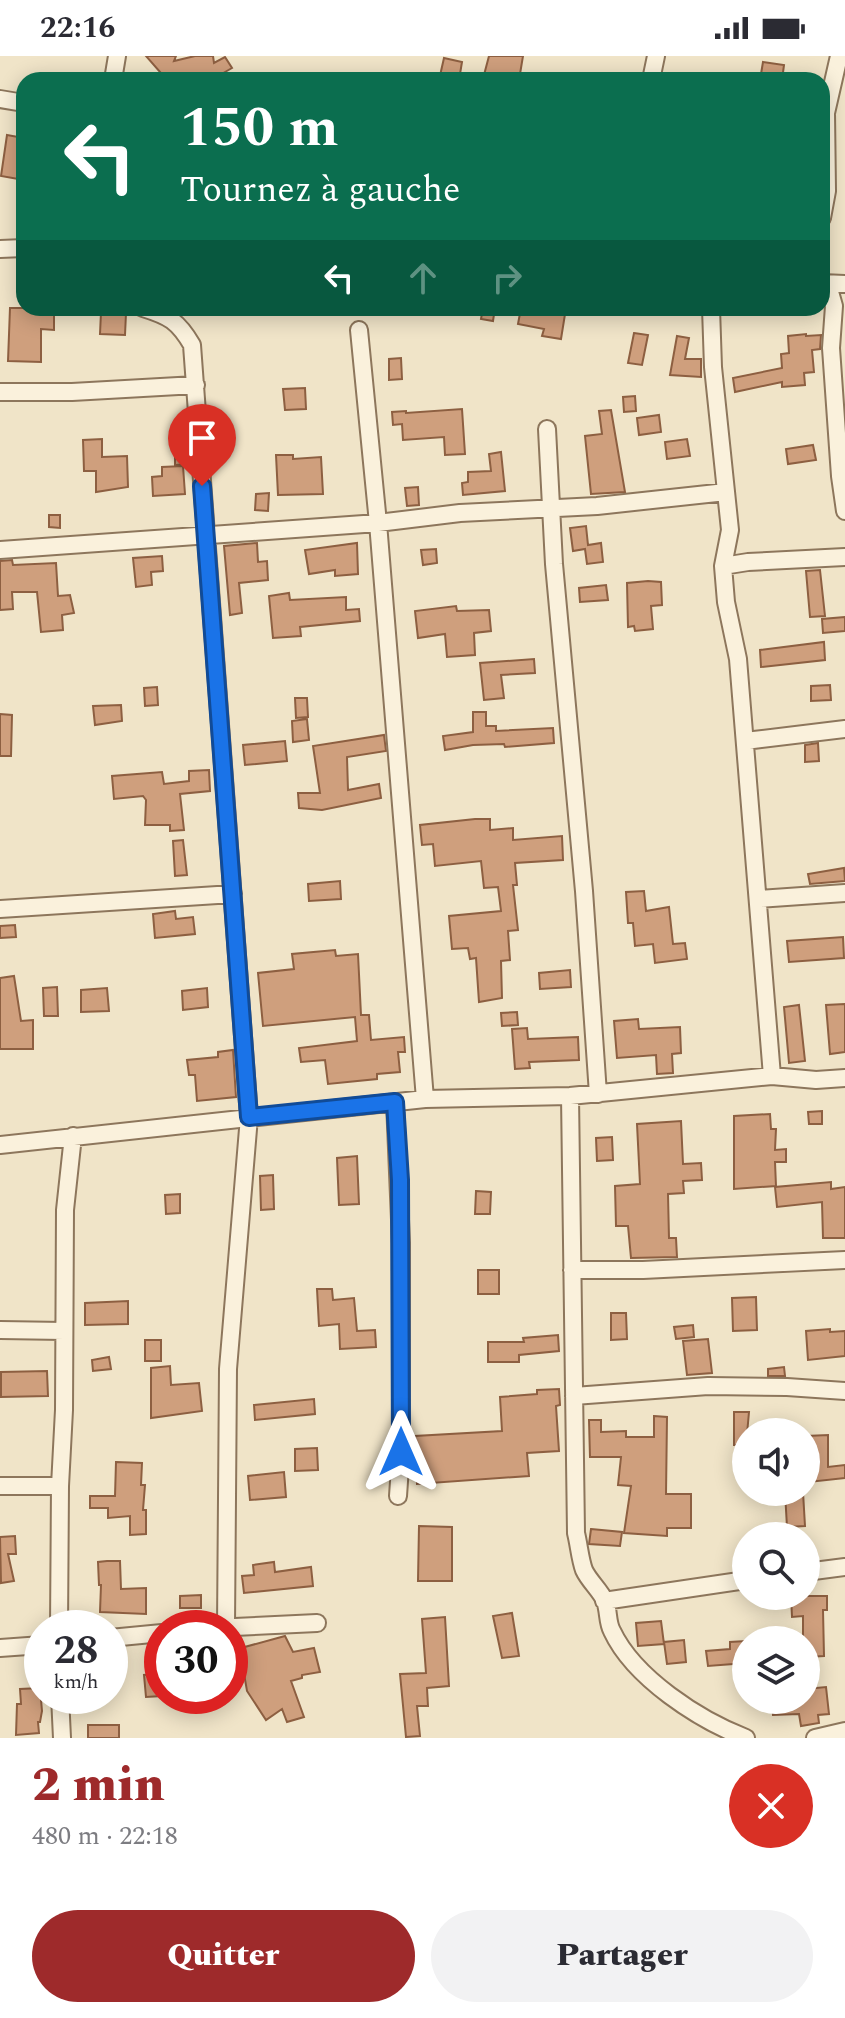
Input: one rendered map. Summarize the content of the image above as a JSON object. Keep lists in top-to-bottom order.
{
  "page": {
    "status": "22:16",
    "turn": ["150 m", "Tournez à gauche"],
    "speed": "28 km/h",
    "limit": "30",
    "heading": ["2 min", "480 m · 22:18"],
    "buttons": ["Quitter", "Partager"]
  }
}
